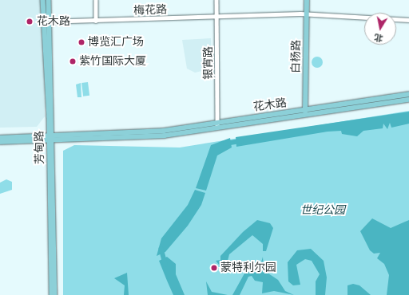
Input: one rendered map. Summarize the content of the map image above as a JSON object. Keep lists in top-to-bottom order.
{
  "streets": {
    "main road": ["白杨路", "花木路", "芳甸路"],
    "street": ["梅花路", "银宵路"]
  },
  "crossings": [
    ["梅花路", "白杨路"],
    ["梅花路", "银宵路"],
    ["梅花路", "芳甸路"],
    ["白杨路", "花木路"],
    ["银宵路", "花木路"],
    ["花木路", "芳甸路"]
  ],
  "parks": ["世纪公园"],
  "places": [
    "花木路",
    "博览汇广场",
    "紫竹国际大厦",
    "蒙特利尔园"
  ],
  "north": "bottom"
}
